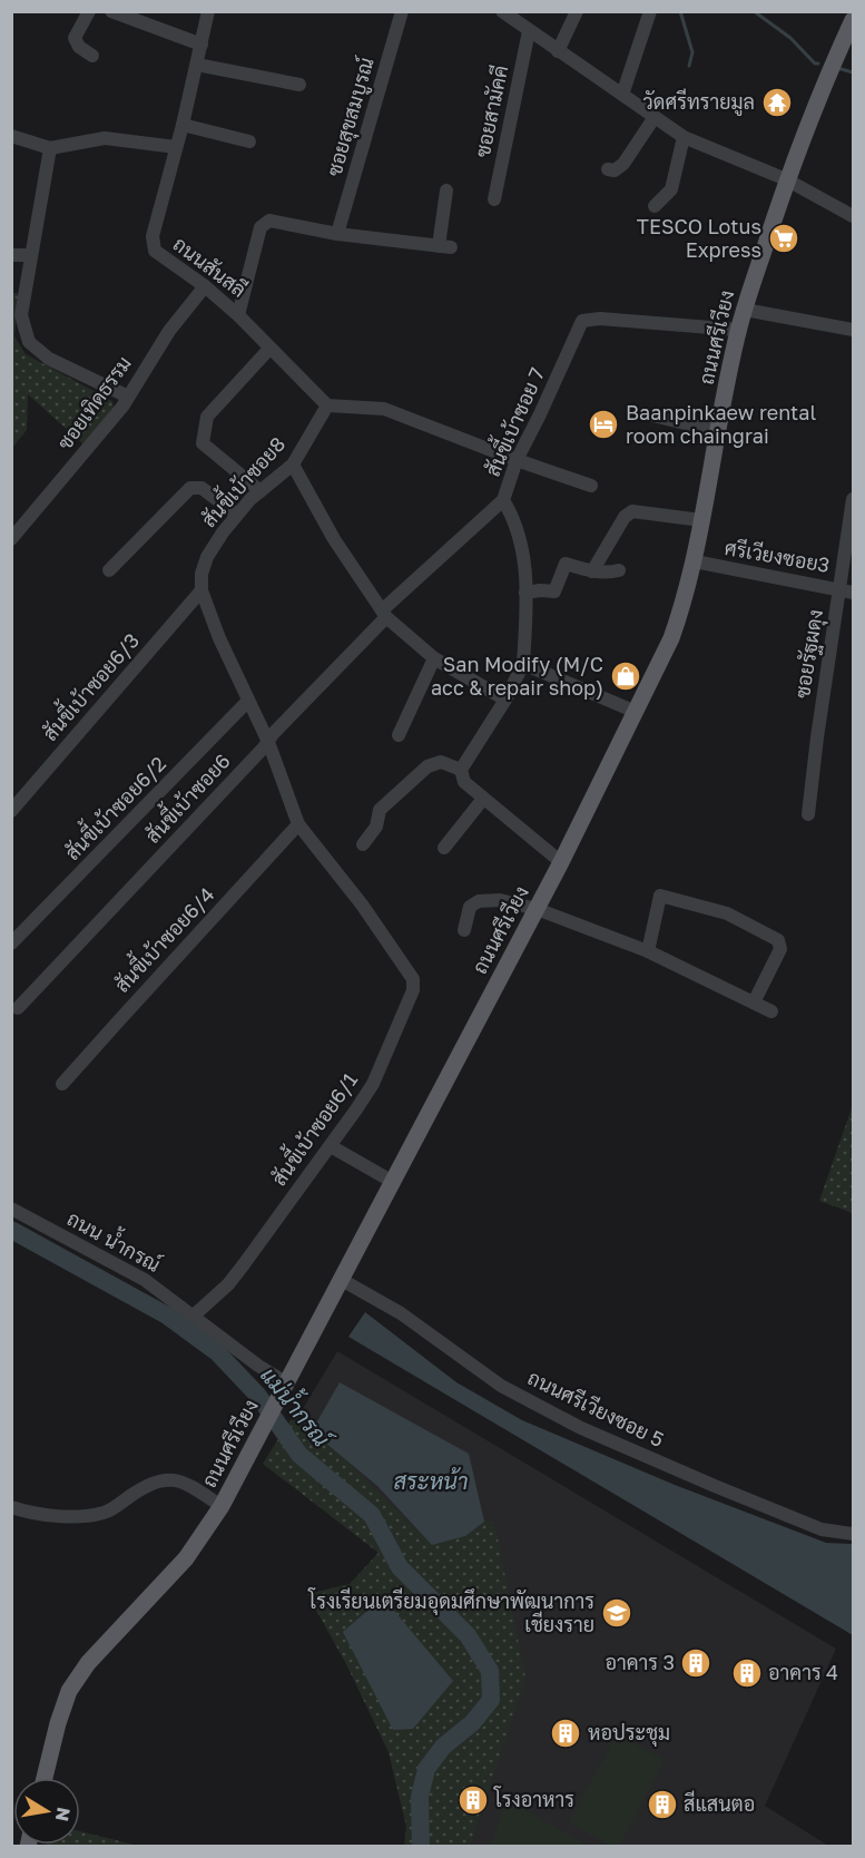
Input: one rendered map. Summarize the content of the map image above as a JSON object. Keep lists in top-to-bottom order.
{
  "streets": {
    "main road": ["ถนนศรีเวียง"],
    "street": [
      "ซอยสามัคคี",
      "ซอยสุขสมบูรณ์",
      "ถนนสันสลี",
      "ซอยเทิดธรรม",
      "สันขี้เบ้าซอย 7",
      "สันขี้เบ้าซอย8",
      "ศรีเวียงซอย3",
      "ซอยรัฐผดุง",
      "สันขี้เบ้าซอย6/3",
      "สันขี้เบ้าซอย6",
      "สันขี้เบ้าซอย6/2",
      "สันขี้เบ้าซอย6/4",
      "สันขี้เบ้าซอย6/1",
      "ถนน น้ำกรณ์",
      "ถนนศรีเวียงซอย 5"
    ]
  },
  "crossings": [
    ["ถนนสันสลี", "ซอยเทิดธรรม"],
    ["ถนนสันสลี", "สันขี้เบ้าซอย8"],
    ["ถนนศรีเวียง", "สันขี้เบ้าซอย 7"],
    ["ถนนศรีเวียง", "ศรีเวียงซอย3"],
    ["ถนนศรีเวียง", "ถนน น้ำกรณ์"],
    ["ถนนศรีเวียง", "ถนนศรีเวียงซอย 5"],
    ["สันขี้เบ้าซอย 7", "สันขี้เบ้าซอย6"],
    ["สันขี้เบ้าซอย8", "สันขี้เบ้าซอย6/3"],
    ["สันขี้เบ้าซอย8", "สันขี้เบ้าซอย6/1"],
    ["ศรีเวียงซอย3", "ซอยรัฐผดุง"],
    ["สันขี้เบ้าซอย6/3", "สันขี้เบ้าซอย6/1"],
    ["สันขี้เบ้าซอย6", "สันขี้เบ้าซอย6/1"],
    ["สันขี้เบ้าซอย6/2", "สันขี้เบ้าซอย6/1"],
    ["สันขี้เบ้าซอย6/4", "สันขี้เบ้าซอย6/1"],
    ["สันขี้เบ้าซอย6/1", "ถนน น้ำกรณ์"]
  ],
  "water": ["แม่น้ำกรณ์", "สระหน้า"],
  "places": {
    "temple": ["วัดศรีทรายมูล"],
    "supermarket": ["TESCO Lotus Express"],
    "hotel": ["Baanpinkaew rental room chaingrai"],
    "shop": ["San Modify (M/C acc & repair shop)"],
    "school or university": ["โรงเรียนเตรียมอุดมศึกษาพัฒนาการ เชียงราย"],
    "building": [
      "อาคาร 3",
      "อาคาร 4",
      "หอประชุม",
      "โรงอาหาร",
      "สีแสนตอ"
    ]
  },
  "north": "right"
}
